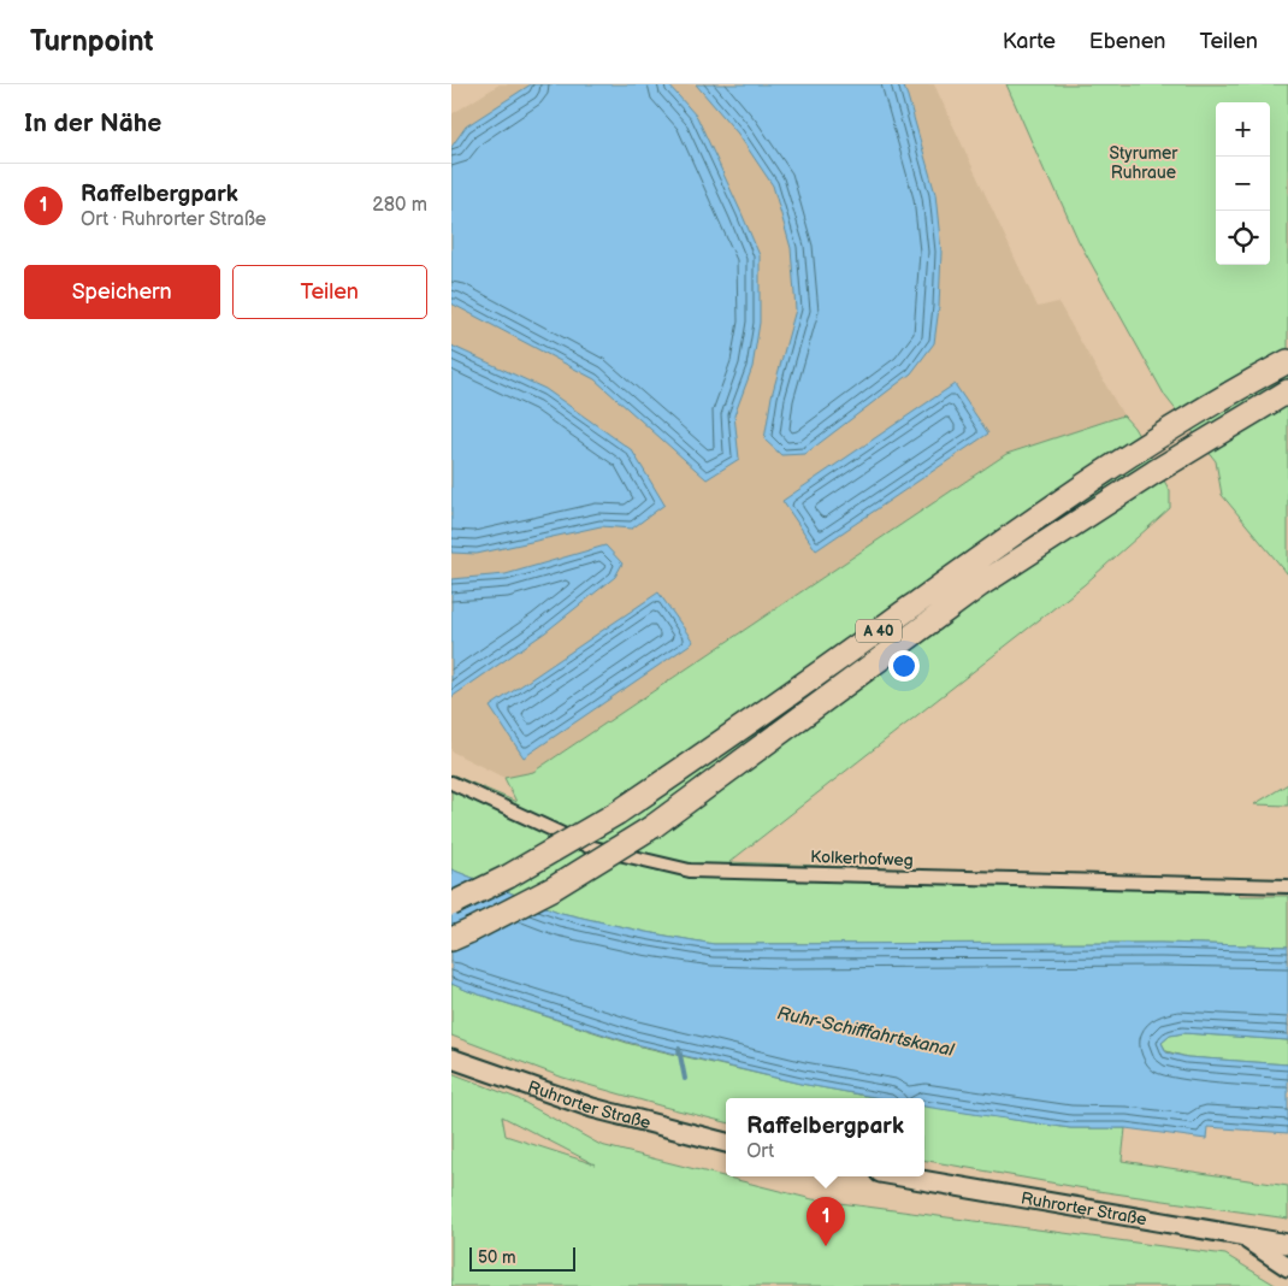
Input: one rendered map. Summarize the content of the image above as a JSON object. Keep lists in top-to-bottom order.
{
  "streets": {
    "highway": ["A 40"],
    "main road": ["Ruhrorter Straße"],
    "street": ["Kolkerhofweg"]
  },
  "water": ["Ruhr-Schifffahrtskanal"],
  "parks": ["Styrumer Ruhraue"],
  "scale_bar": "50 m",
  "page": {
    "header": "Turnpoint",
    "nav": ["Karte", "Ebenen", "Teilen"],
    "heading": "In der Nähe",
    "map_buttons": ["+", "−"],
    "list": [
      {
        "mark": "1",
        "name": "Raffelbergpark",
        "note": "Ort · Ruhrorter Straße",
        "value": "280 m"
      }
    ],
    "buttons": ["Speichern", "Teilen"],
    "popup": ["Raffelbergpark", "Ort"],
    "pins": "1",
    "scale": "50 m"
  }
}
